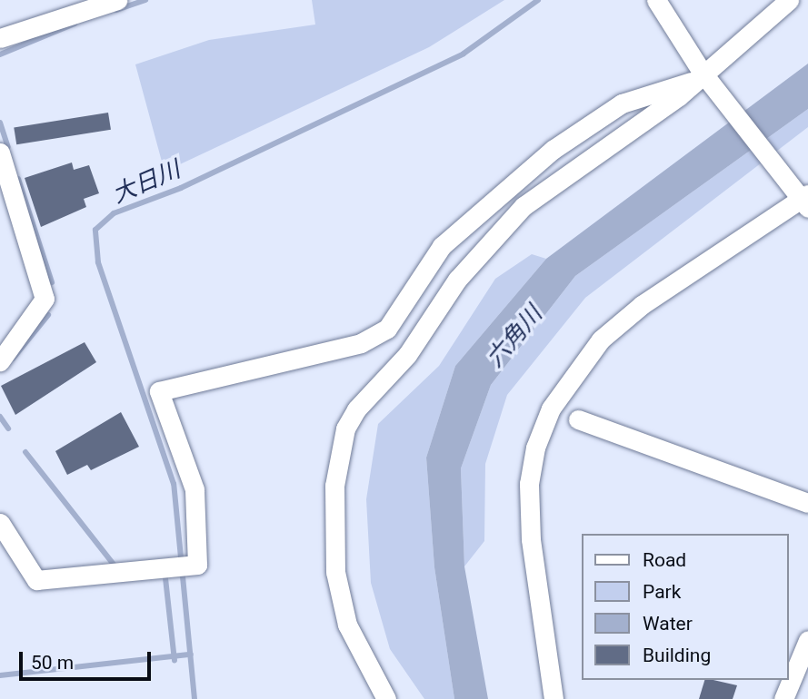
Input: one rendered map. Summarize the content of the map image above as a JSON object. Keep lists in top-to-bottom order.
{
  "water": ["大日川", "六角川"],
  "legend": [
    "Road",
    "Park",
    "Water",
    "Building"
  ],
  "scale_bar": "50 m"
}
